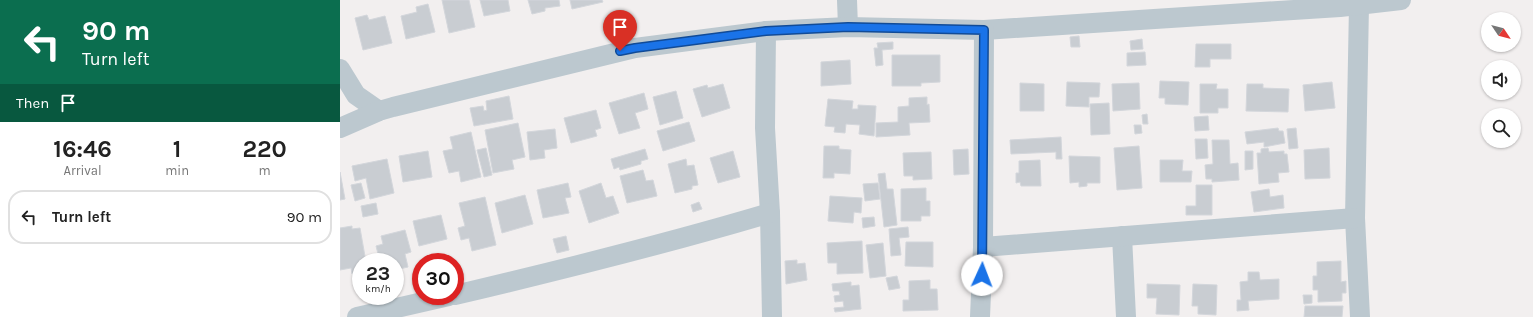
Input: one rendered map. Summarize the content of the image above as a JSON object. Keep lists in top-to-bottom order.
{
  "north": "bottom right",
  "page": {
    "turn": ["90 m", "Turn left"],
    "then": "Then",
    "eta": [
      "16:46",
      "Arrival",
      "1",
      "min",
      "220",
      "m"
    ],
    "list": [
      {
        "name": "Turn left",
        "value": "90 m"
      }
    ],
    "speed": "23 km/h",
    "limit": "30"
  }
}
